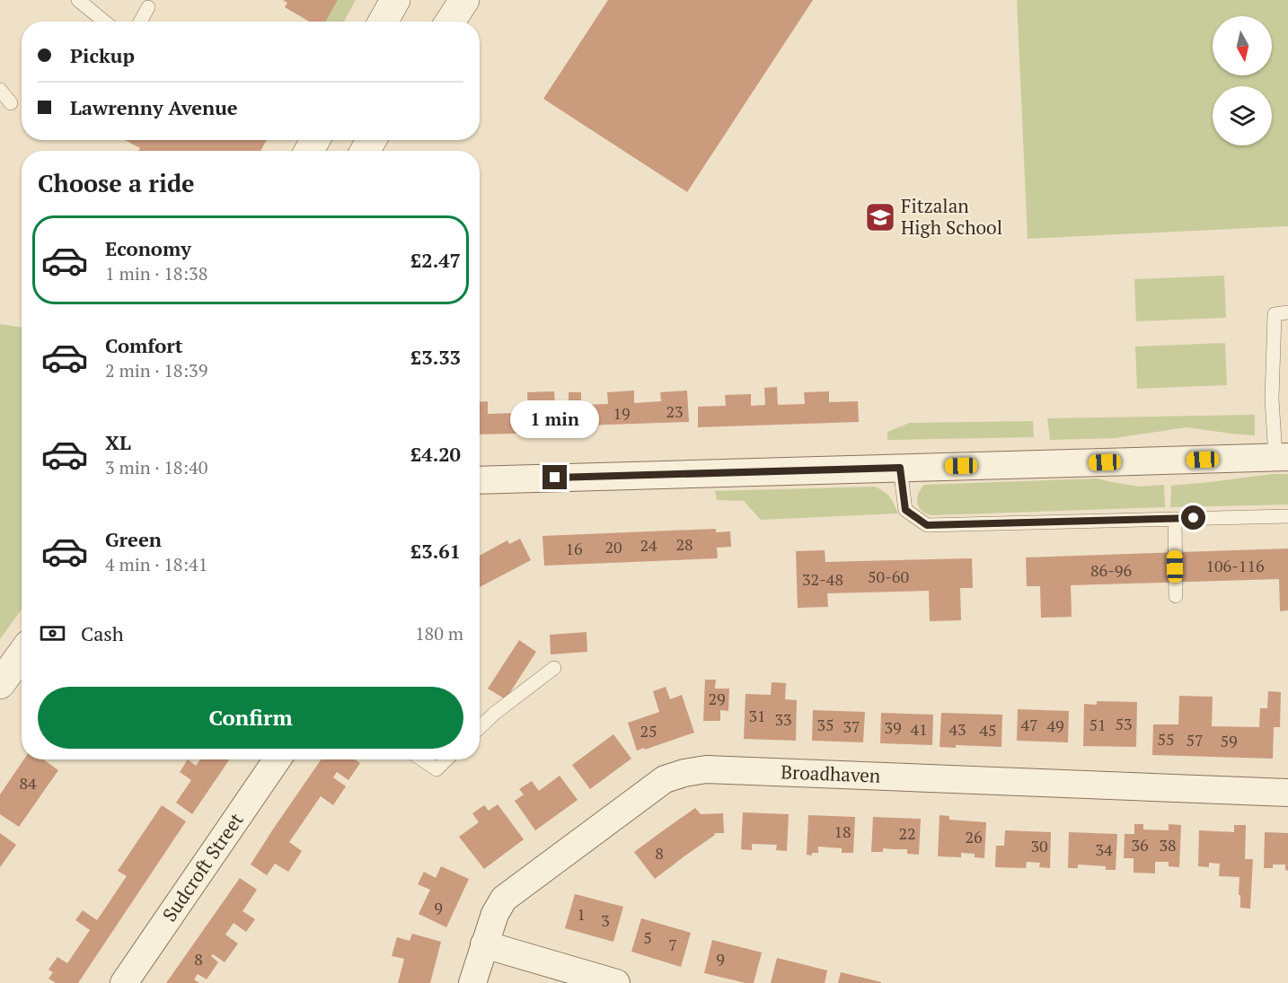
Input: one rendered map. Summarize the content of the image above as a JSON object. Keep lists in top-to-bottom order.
{
  "streets": {
    "street": ["Broadhaven", "Sudcroft Street"]
  },
  "places": {
    "school or university": ["Fitzalan High School"]
  },
  "house_numbers": [
    "23",
    "19",
    "28",
    "24",
    "20",
    "16",
    "106-116",
    "86-96",
    "50-60",
    "32-48",
    "29",
    "31",
    "33",
    "53",
    "35",
    "47",
    "51",
    "49",
    "37",
    "39",
    "41",
    "43",
    "45",
    "25",
    "55",
    "57",
    "59",
    "84",
    "18",
    "22",
    "26",
    "36",
    "38",
    "30",
    "34",
    "8",
    "9",
    "1",
    "3",
    "5",
    "7",
    "8",
    "9"
  ],
  "north": "bottom",
  "page": {
    "banner": ["Pickup", "Lawrenny Avenue"],
    "heading": "Choose a ride",
    "list": [
      {
        "name": "Economy",
        "note": "1 min · 18:38",
        "value": "£2.47"
      },
      {
        "name": "Comfort",
        "note": "2 min · 18:39",
        "value": "£3.33"
      },
      {
        "name": "XL",
        "note": "3 min · 18:40",
        "value": "£4.20"
      },
      {
        "name": "Green",
        "note": "4 min · 18:41",
        "value": "£3.61"
      }
    ],
    "bubble": "1 min",
    "pay": ["Cash", "180 m"],
    "buttons": "Confirm"
  }
}
